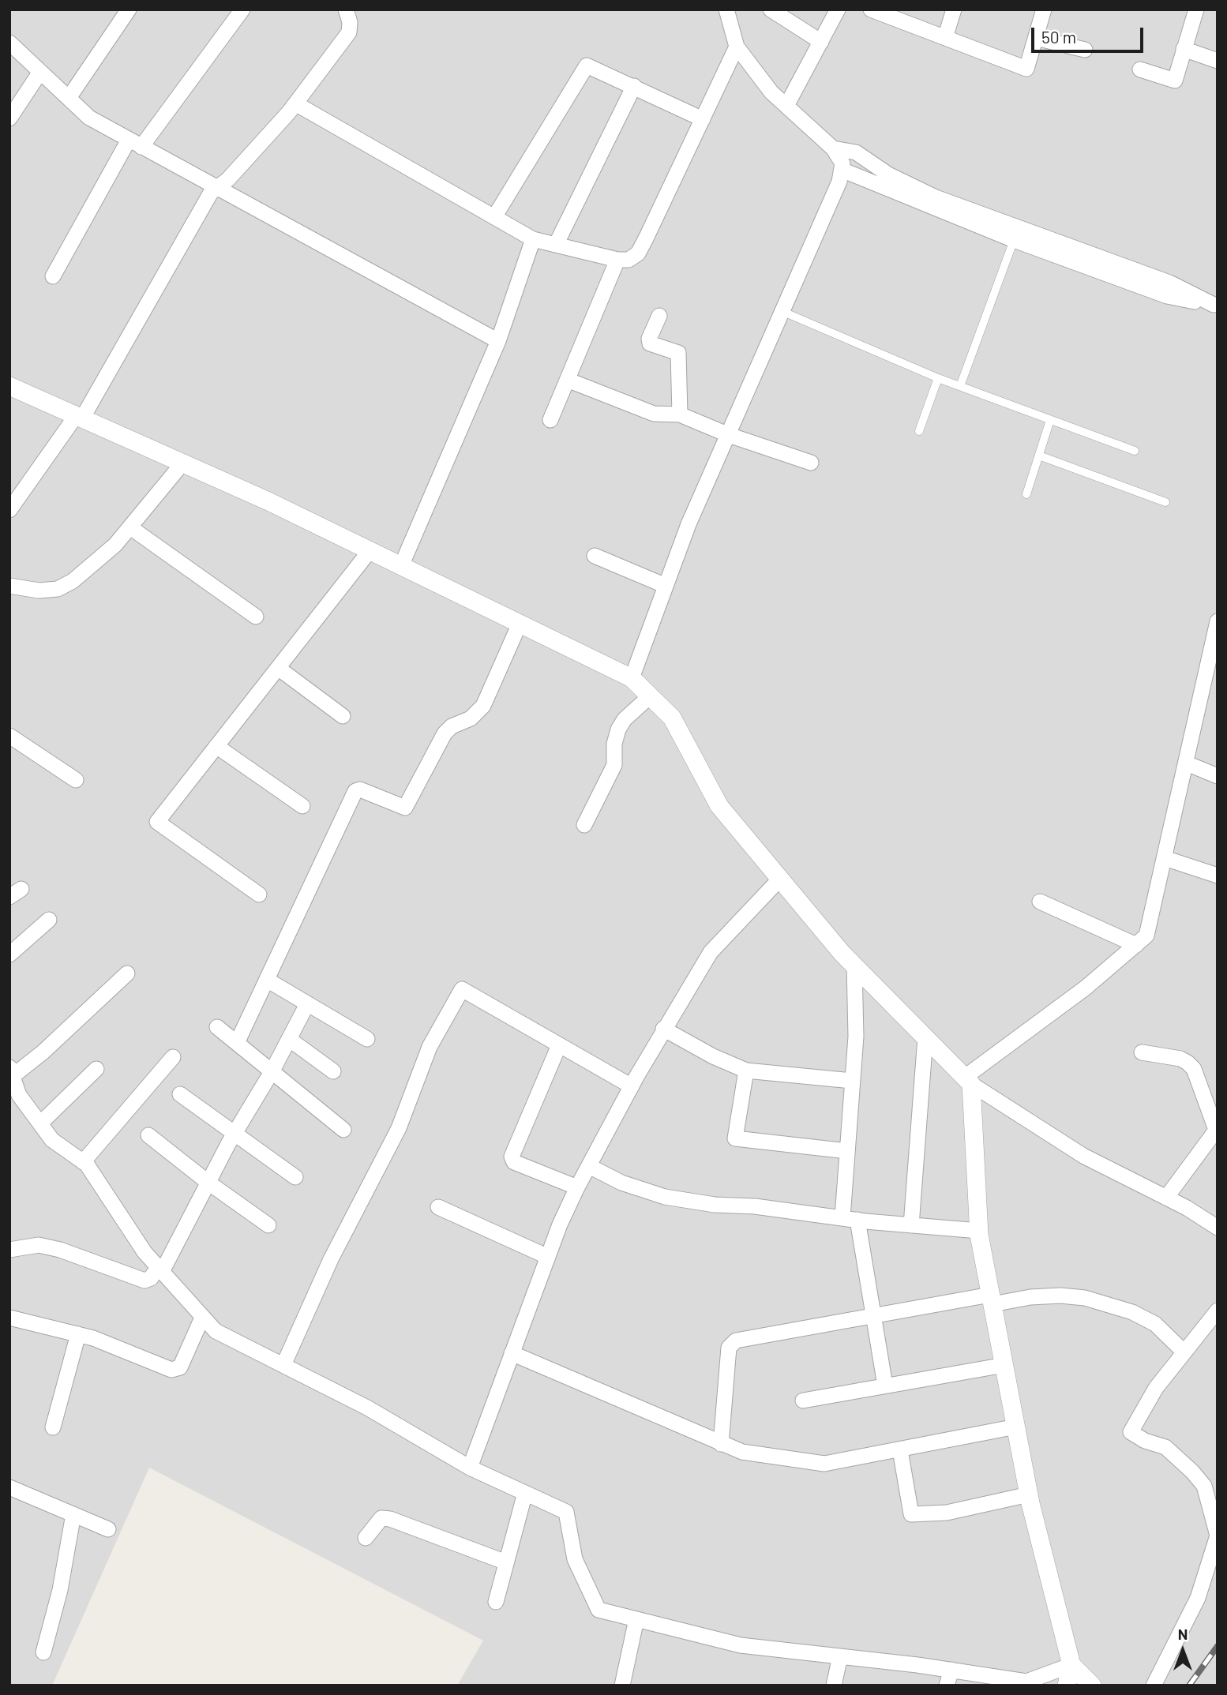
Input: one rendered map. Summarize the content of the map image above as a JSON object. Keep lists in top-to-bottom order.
{
  "scale_bar": "50 m",
  "north": "top"
}
